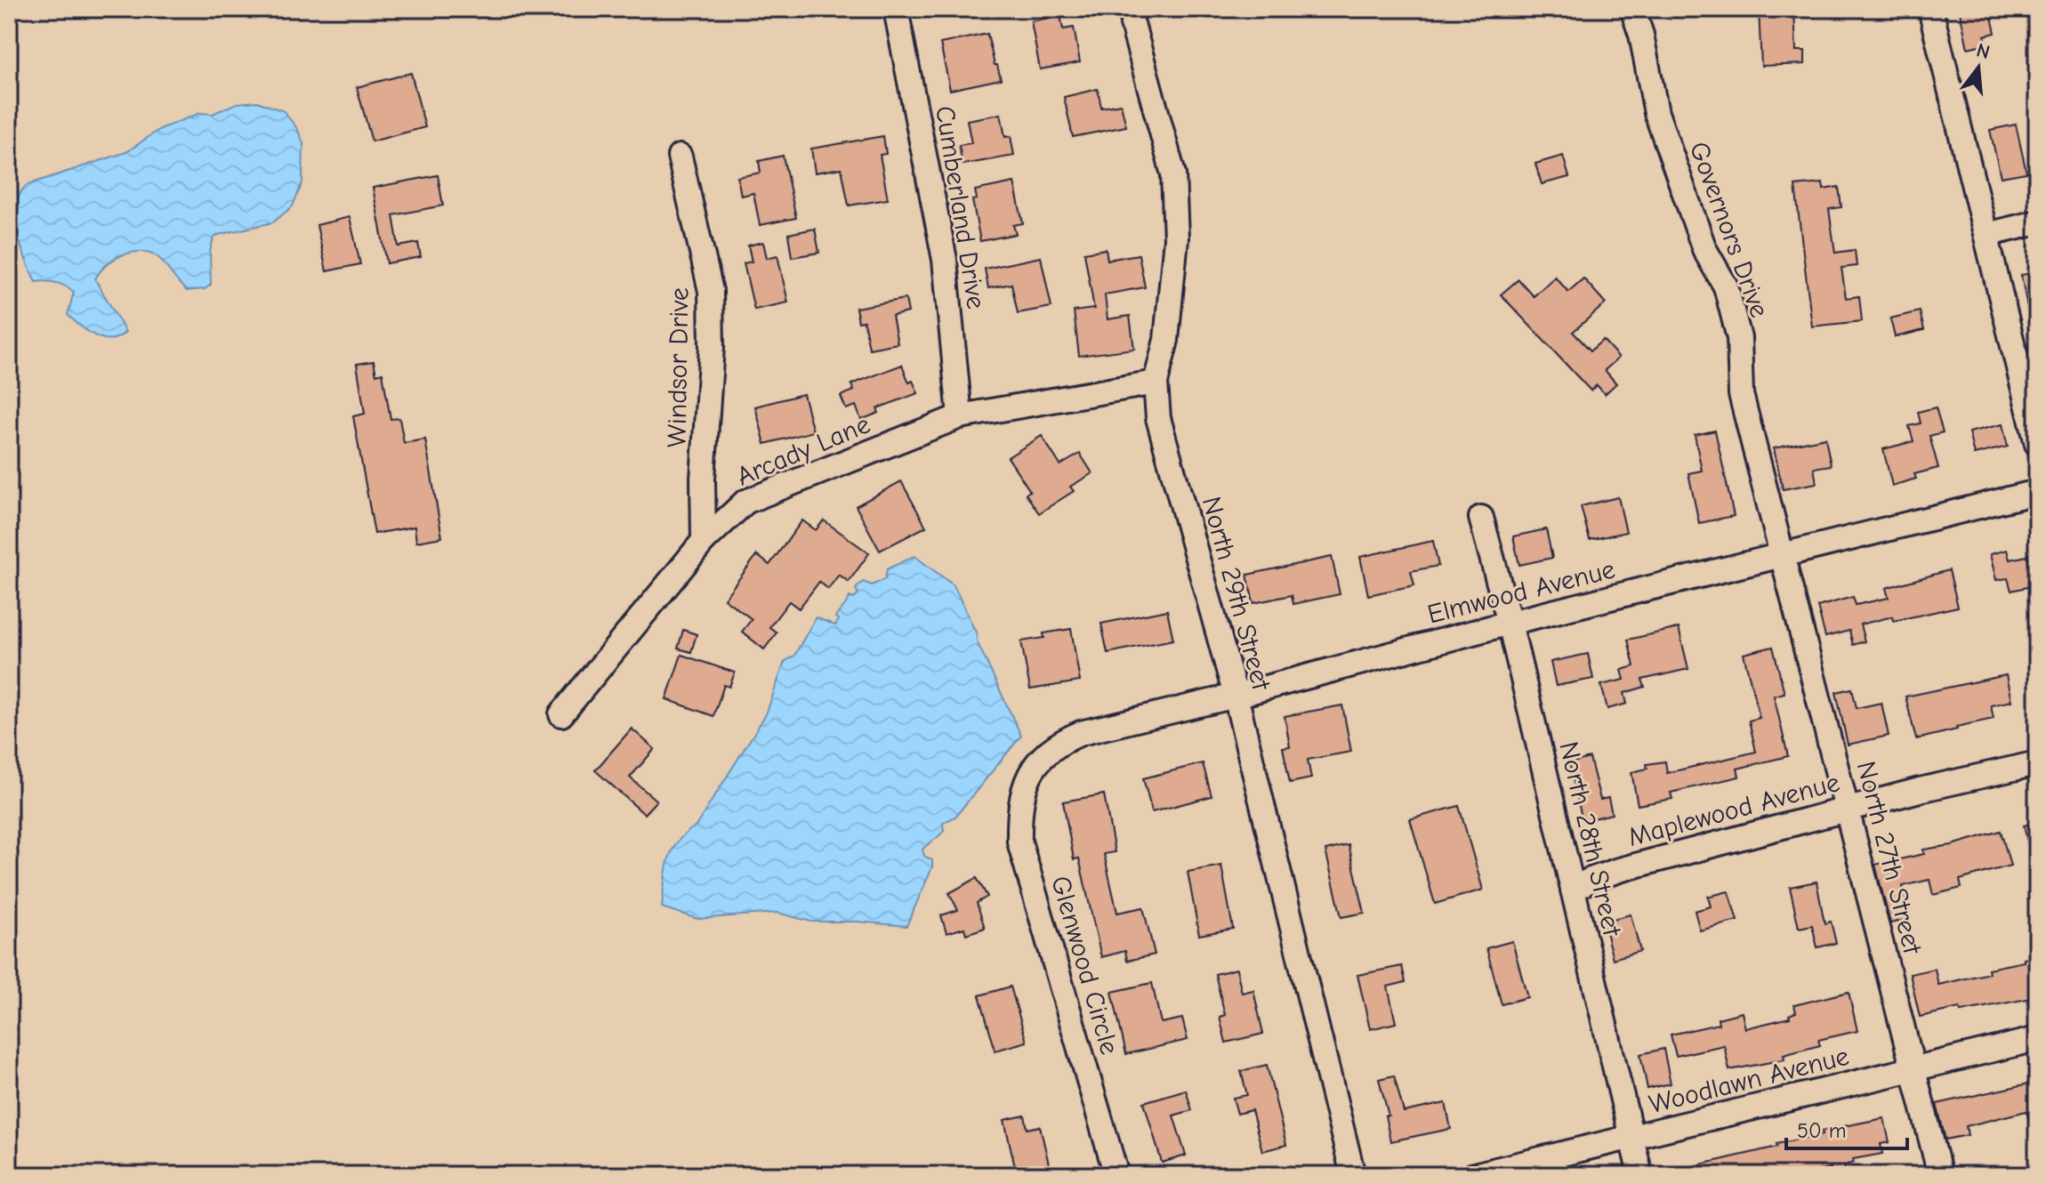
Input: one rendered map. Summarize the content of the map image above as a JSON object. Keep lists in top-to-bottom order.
{
  "streets": {
    "street": [
      "Cumberland Drive",
      "Governors Drive",
      "Windsor Drive",
      "Arcady Lane",
      "Elmwood Avenue",
      "North 29th Street",
      "Maplewood Avenue",
      "North 28th Street",
      "North 27th Street",
      "Glenwood Circle",
      "Woodlawn Avenue"
    ]
  },
  "crossings": [
    ["Cumberland Drive", "Arcady Lane"],
    ["Governors Drive", "Elmwood Avenue"],
    ["Governors Drive", "North 27th Street"],
    ["Windsor Drive", "Arcady Lane"],
    ["Arcady Lane", "North 29th Street"],
    ["Elmwood Avenue", "North 29th Street"],
    ["Elmwood Avenue", "North 28th Street"],
    ["Elmwood Avenue", "North 27th Street"],
    ["Elmwood Avenue", "Glenwood Circle"],
    ["Maplewood Avenue", "North 28th Street"],
    ["Maplewood Avenue", "North 27th Street"],
    ["North 28th Street", "Woodlawn Avenue"],
    ["North 27th Street", "Woodlawn Avenue"]
  ],
  "scale_bar": "50 m",
  "north": "top"
}
